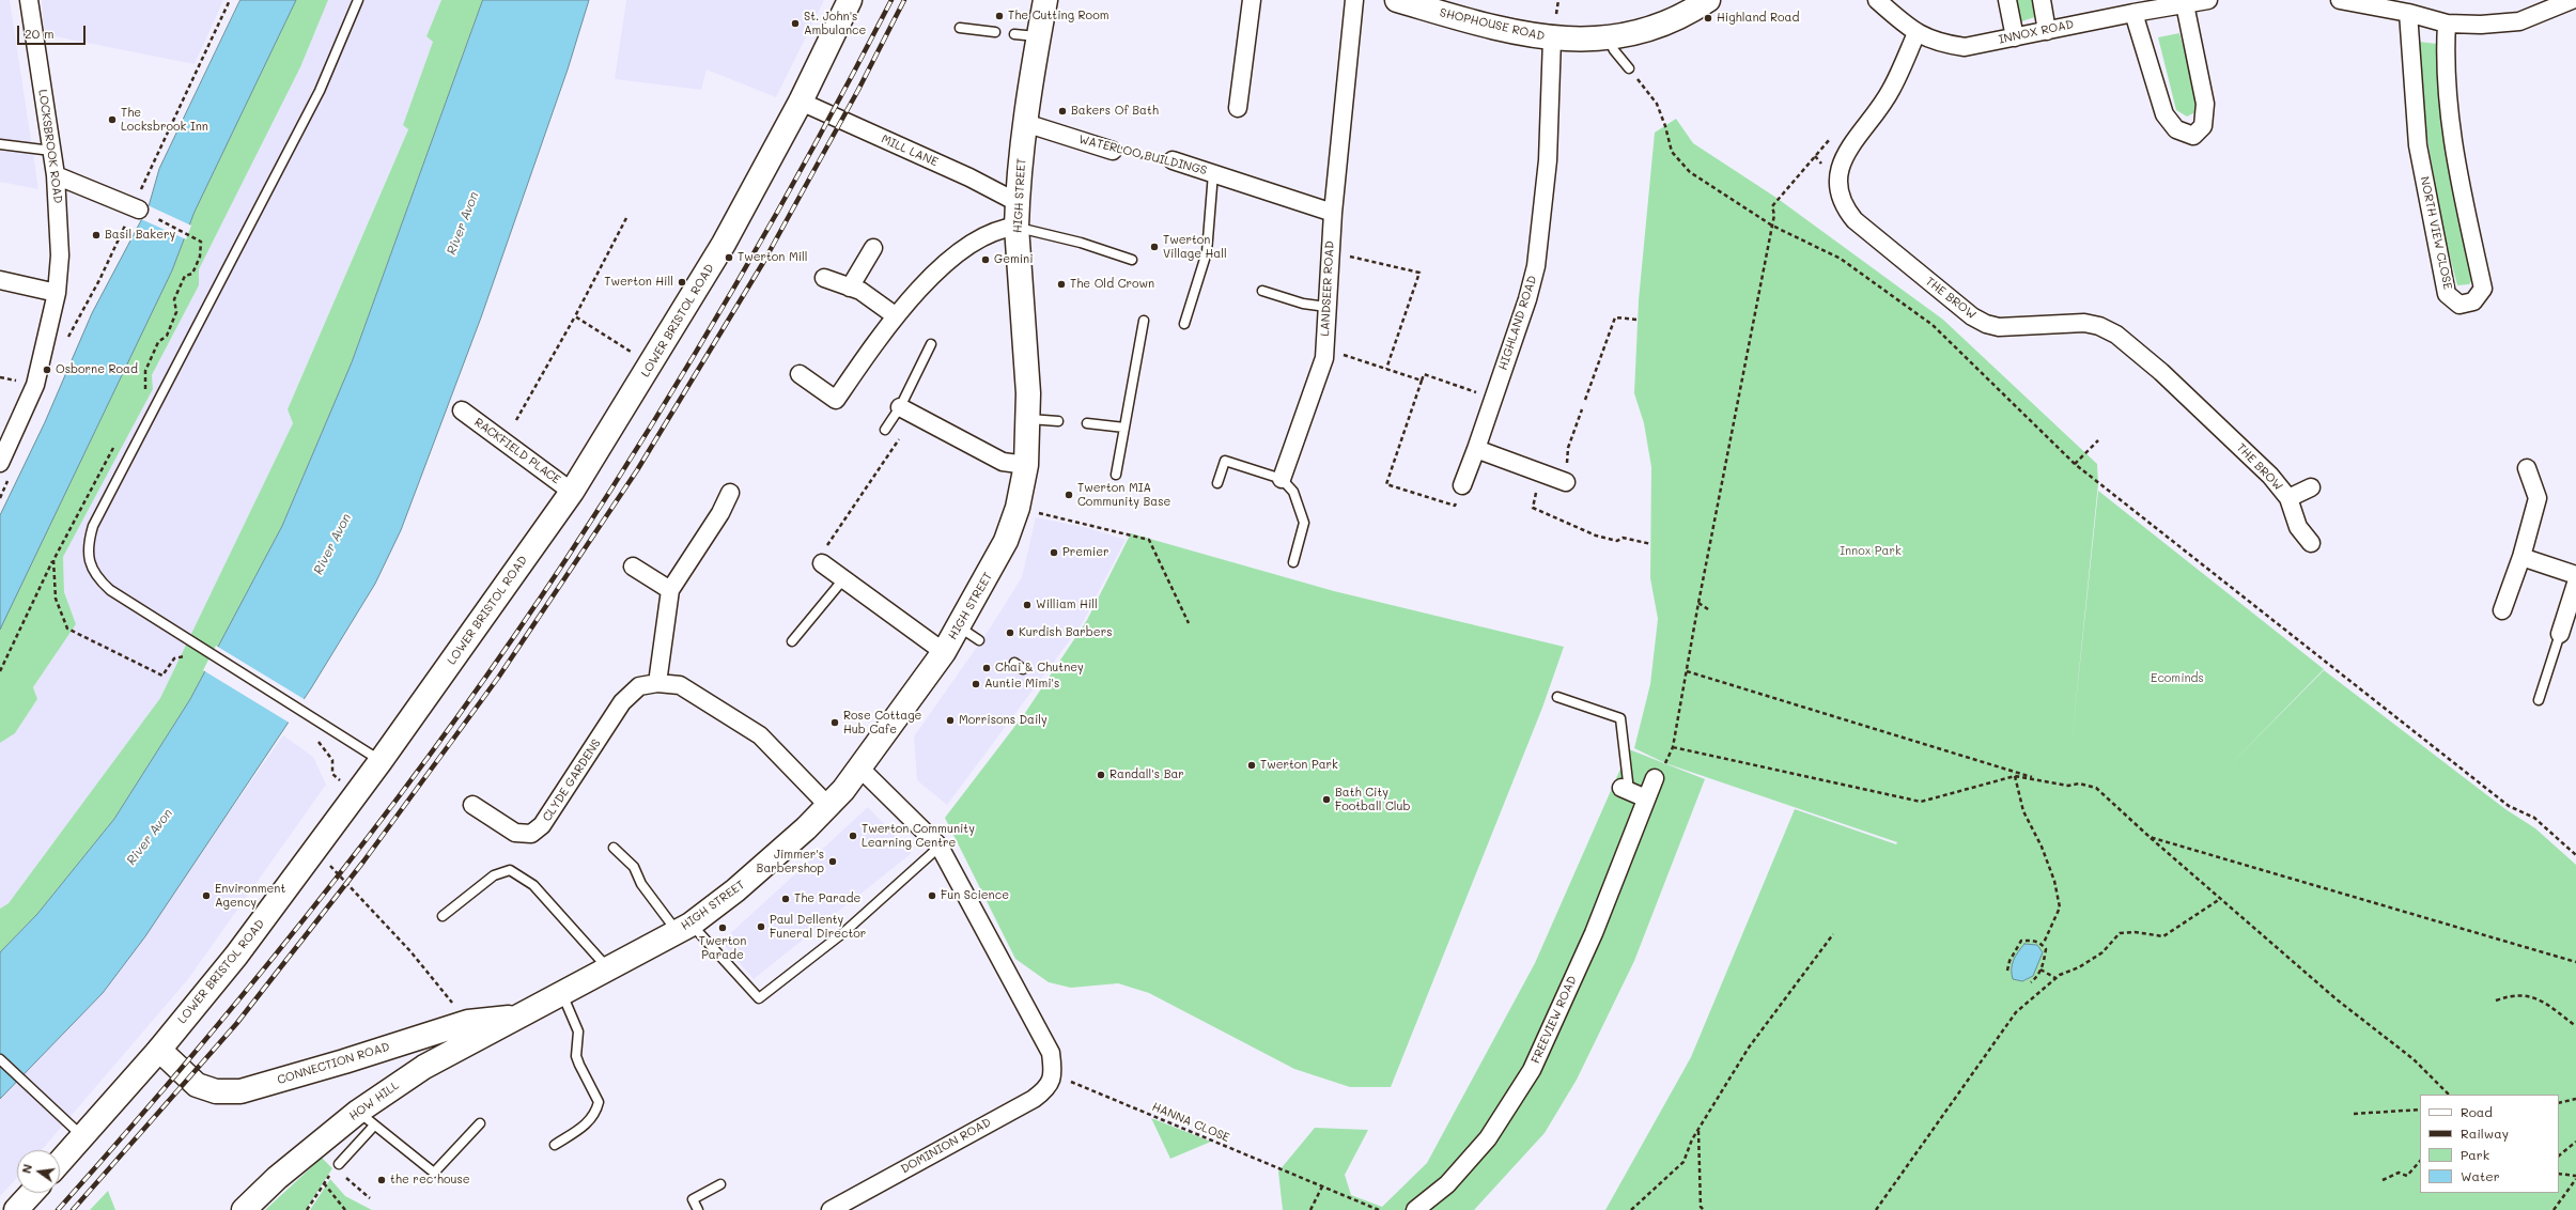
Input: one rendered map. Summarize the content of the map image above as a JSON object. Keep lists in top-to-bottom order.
{
  "streets": {
    "main road": [
      "SHOPHOUSE ROAD",
      "HIGH STREET",
      "LOWER BRISTOL ROAD",
      "CONNECTION ROAD",
      "HOW HILL"
    ],
    "street": [
      "INNOX ROAD",
      "LOCKSBROOK ROAD",
      "MILL LANE",
      "WATERLOO BUILDINGS",
      "NORTH VIEW CLOSE",
      "LANDSEER ROAD",
      "THE BROW",
      "HIGHLAND ROAD",
      "RACKFIELD PLACE",
      "CLYDE GARDENS",
      "FREEVIEW ROAD",
      "DOMINION ROAD"
    ],
    "path": ["HANNA CLOSE"]
  },
  "crossings": [
    ["SHOPHOUSE ROAD", "HIGHLAND ROAD"],
    ["INNOX ROAD", "THE BROW"],
    ["MILL LANE", "HIGH STREET"],
    ["MILL LANE", "LOWER BRISTOL ROAD"],
    ["WATERLOO BUILDINGS", "HIGH STREET"],
    ["WATERLOO BUILDINGS", "LANDSEER ROAD"],
    ["HIGH STREET", "CLYDE GARDENS"],
    ["HIGH STREET", "CONNECTION ROAD"],
    ["HIGH STREET", "HOW HILL"],
    ["LOWER BRISTOL ROAD", "RACKFIELD PLACE"],
    ["LOWER BRISTOL ROAD", "CONNECTION ROAD"],
    ["CONNECTION ROAD", "HOW HILL"],
    ["HANNA CLOSE", "DOMINION ROAD"]
  ],
  "water": ["River Avon"],
  "parks": ["Innox Park", "Ecominds"],
  "places": [
    "The Cutting Room",
    "Highland Road",
    "St. John's Ambulance",
    "Bakers Of Bath",
    "The Locksbrook Inn",
    "Basil Bakery",
    "Twerton Village Hall",
    "Twerton Mill",
    "Gemini",
    "Twerton Hill",
    "The Old Crown",
    "Osborne Road",
    "Twerton MIA Community Base",
    "Premier",
    "William Hill",
    "Kurdish Barbers",
    "Chai & Chutney",
    "Auntie Mimi's",
    "Morrisons Daily",
    "Rose Cottage Hub Cafe",
    "Twerton Park",
    "Randall's Bar",
    "Bath City Football Club",
    "Twerton Community Learning Centre",
    "Jimmer's Barbershop",
    "Environment Agency",
    "Fun Science",
    "The Parade",
    "Paul Dellenty Funeral Director",
    "Twerton Parade",
    "the rec house"
  ],
  "legend": [
    "Road",
    "Railway",
    "Park",
    "Water"
  ],
  "scale_bar": "20 m",
  "north": "left"
}
